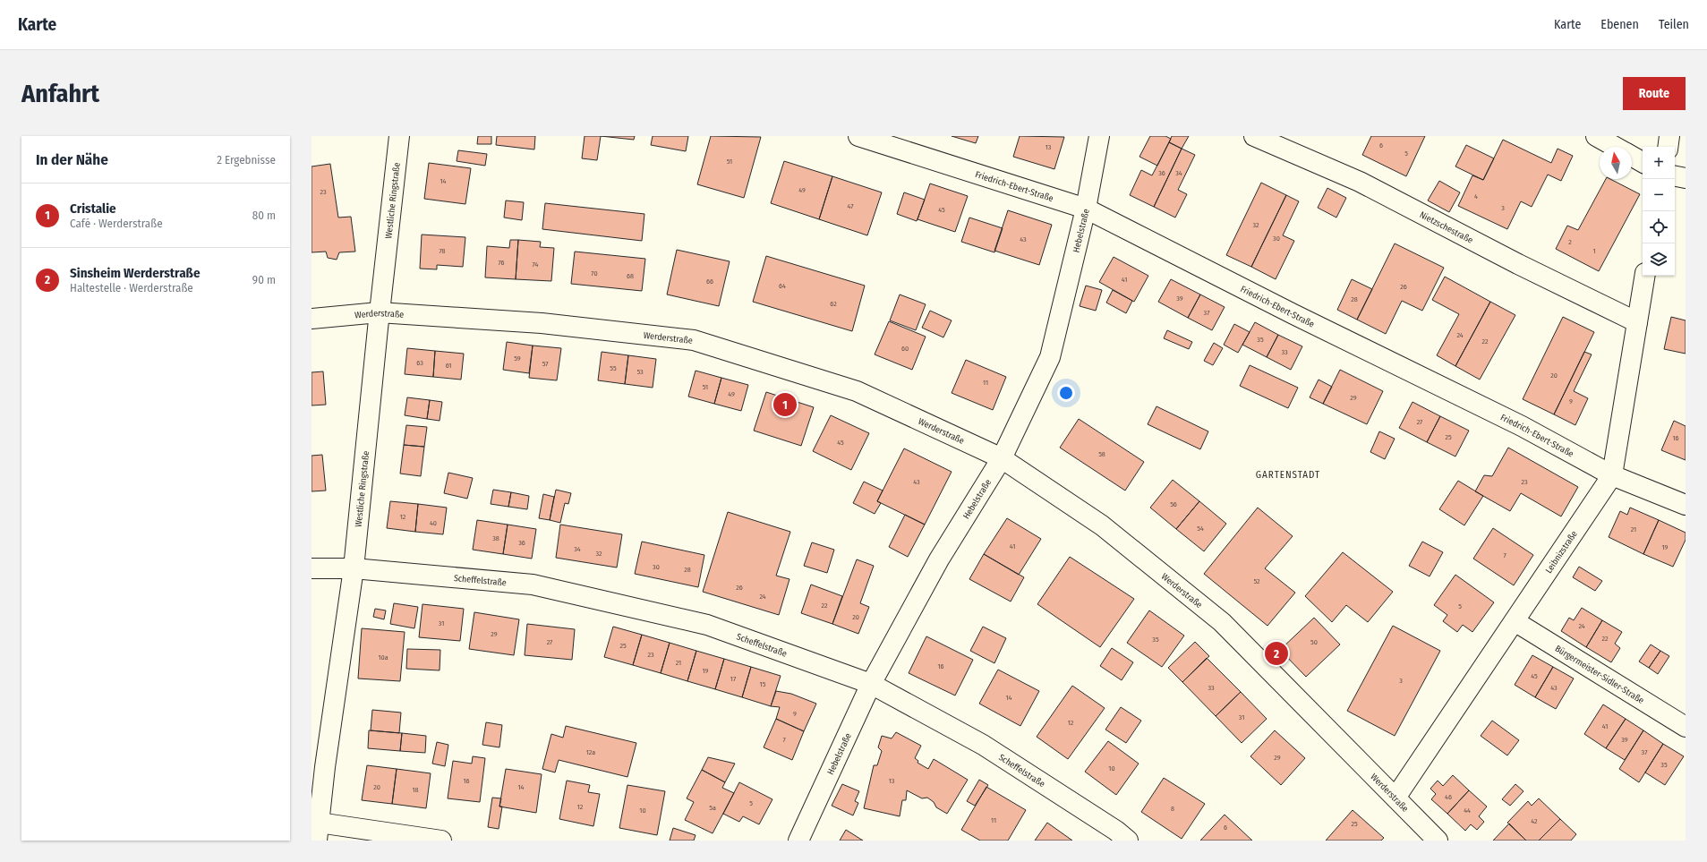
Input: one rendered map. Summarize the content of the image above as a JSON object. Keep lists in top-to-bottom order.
{
  "streets": {
    "street": [
      "Friedrich-Ebert-Straße",
      "Westliche Ringstraße",
      "Nietzschestraße",
      "Hebelstraße",
      "Werderstraße",
      "Leibnizstraße",
      "Scheffelstraße",
      "Bürgermeister-Sidler-Straße"
    ]
  },
  "crossings": [
    ["Friedrich-Ebert-Straße", "Hebelstraße"],
    ["Friedrich-Ebert-Straße", "Leibnizstraße"],
    ["Westliche Ringstraße", "Werderstraße"],
    ["Westliche Ringstraße", "Scheffelstraße"],
    ["Nietzschestraße", "Leibnizstraße"],
    ["Hebelstraße", "Werderstraße"],
    ["Hebelstraße", "Scheffelstraße"],
    ["Werderstraße", "Leibnizstraße"],
    ["Leibnizstraße", "Bürgermeister-Sidler-Straße"]
  ],
  "districts": ["GARTENSTADT"],
  "house_numbers": [
    "6",
    "13",
    "5",
    "51",
    "36",
    "34",
    "14",
    "49",
    "23",
    "4",
    "47",
    "3",
    "45",
    "32",
    "30",
    "43",
    "2",
    "78",
    "1",
    "76",
    "74",
    "70",
    "68",
    "41",
    "66",
    "64",
    "26",
    "39",
    "28",
    "62",
    "37",
    "24",
    "35",
    "22",
    "60",
    "33",
    "59",
    "63",
    "57",
    "61",
    "55",
    "53",
    "20",
    "11",
    "51",
    "49",
    "29",
    "9",
    "27",
    "25",
    "16",
    "45",
    "58",
    "43",
    "23",
    "56",
    "12",
    "40",
    "54",
    "21",
    "38",
    "36",
    "41",
    "19",
    "34",
    "32",
    "7",
    "30",
    "28",
    "52",
    "26",
    "24",
    "22",
    "5",
    "20",
    "31",
    "24",
    "29",
    "22",
    "35",
    "27",
    "50",
    "25",
    "23",
    "10a",
    "21",
    "16",
    "19",
    "45",
    "17",
    "3",
    "15",
    "33",
    "43",
    "14",
    "9",
    "31",
    "12",
    "41",
    "7",
    "39",
    "12a",
    "37",
    "29",
    "35",
    "10",
    "16",
    "13",
    "20",
    "14",
    "18",
    "46",
    "5",
    "12",
    "5a",
    "8",
    "10",
    "44",
    "11",
    "42",
    "25",
    "6"
  ],
  "north": "top",
  "page": {
    "header": "Karte",
    "nav": ["Karte", "Ebenen", "Teilen"],
    "buttons": "Route",
    "title": "Anfahrt",
    "heading": ["In der Nähe", "2 Ergebnisse"],
    "map_buttons": ["+", "−"],
    "list": [
      {
        "mark": "1",
        "name": "Cristalie",
        "note": "Café · Werderstraße",
        "value": "80 m"
      },
      {
        "mark": "2",
        "name": "Sinsheim Werderstraße",
        "note": "Haltestelle · Werderstraße",
        "value": "90 m"
      }
    ],
    "pins": ["1", "2"]
  }
}
